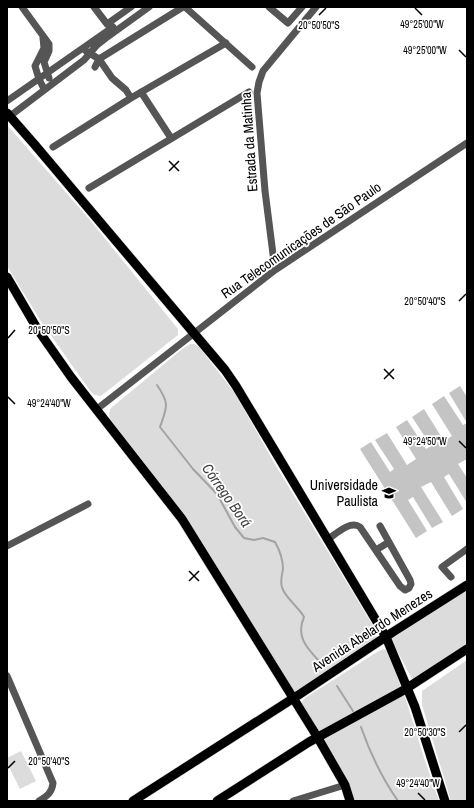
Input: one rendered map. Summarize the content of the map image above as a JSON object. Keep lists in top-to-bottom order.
{
  "streets": {
    "main road": ["Avenida Abelardo Menezes"],
    "street": ["Estrada da Matinha", "Rua Telecomunicações de São Paulo"]
  },
  "crossings": [
    ["Estrada da Matinha", "Rua Telecomunicações de São Paulo"]
  ],
  "water": ["Córrego Borá"],
  "places": {
    "school or university": ["Universidade Paulista"]
  },
  "coordinates": [
    "49°25'00\"W",
    "20°50'50\"S",
    "20°50'40\"S",
    "49°24'40\"W",
    "49°24'50\"W",
    "20°50'30\"S"
  ]
}
